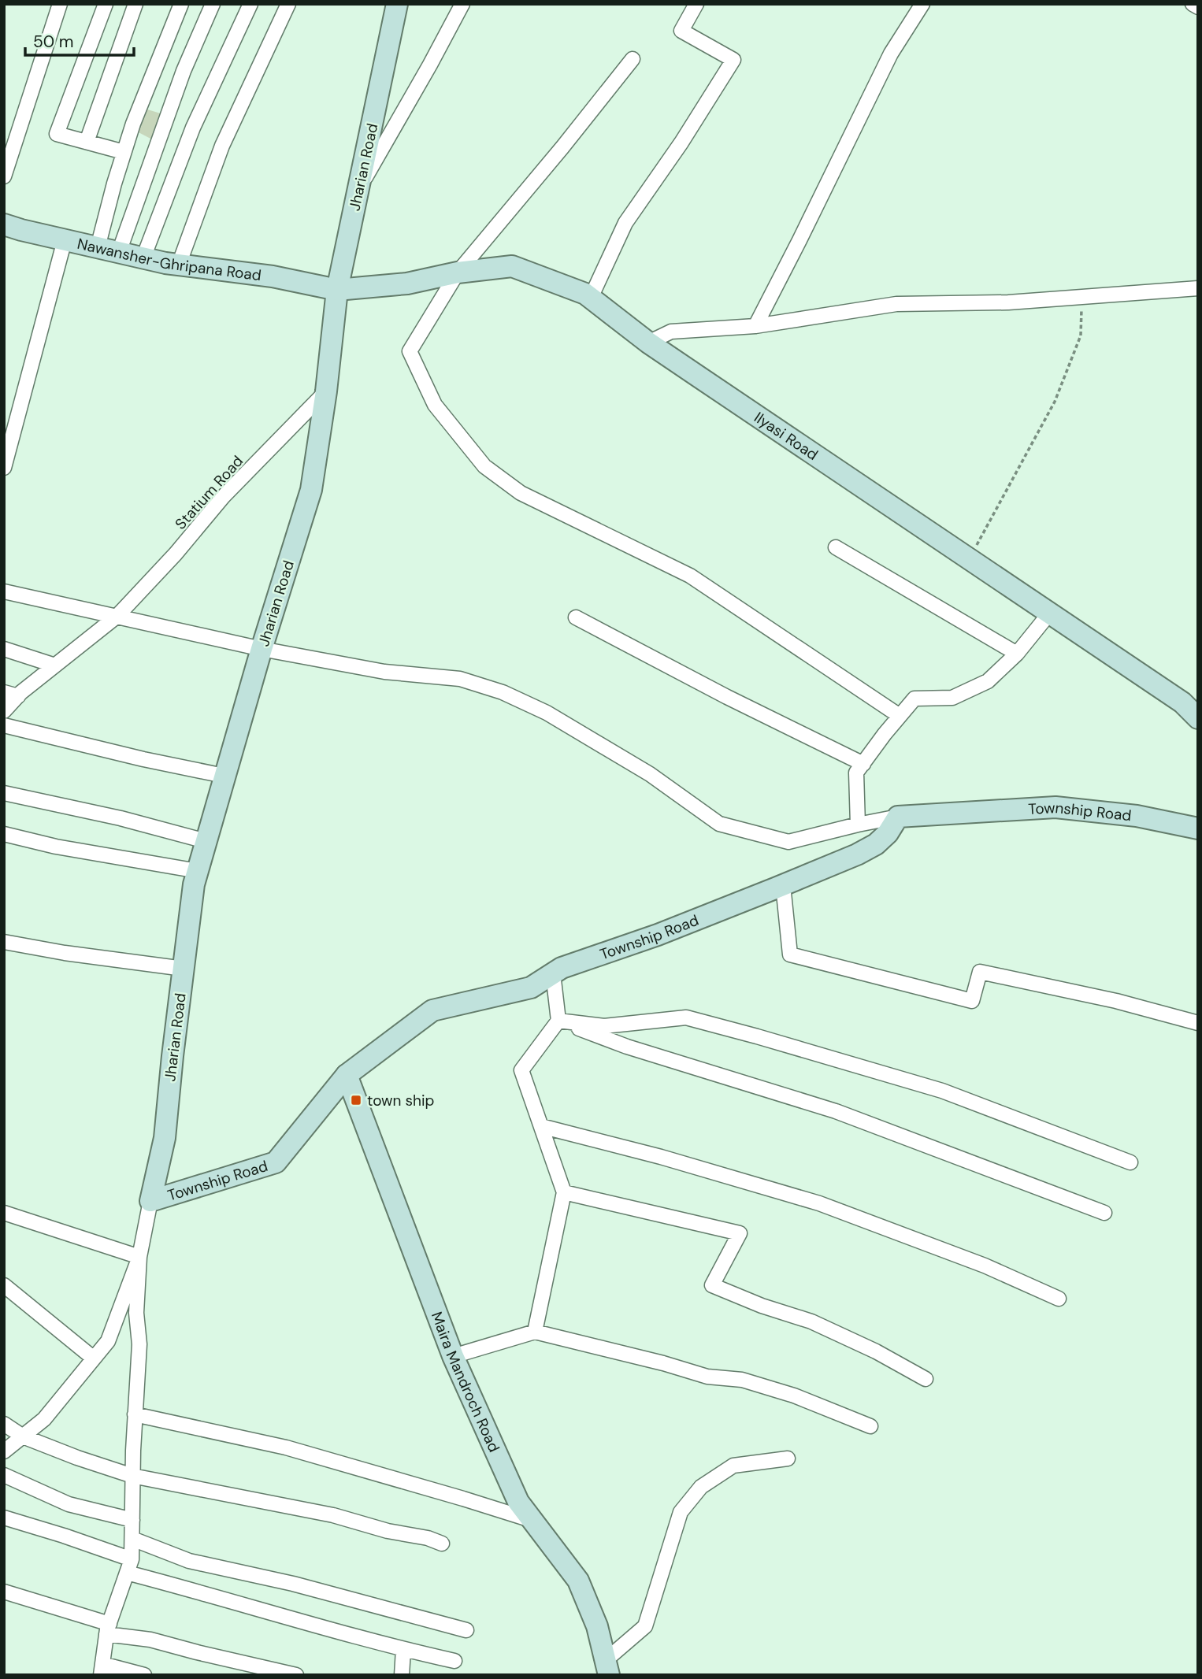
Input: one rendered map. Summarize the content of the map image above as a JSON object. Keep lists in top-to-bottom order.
{
  "streets": {
    "street": [
      "Jharian Road",
      "Nawansher-Ghripana Road",
      "Ilyasi Road",
      "Statium Road",
      "Township Road",
      "Maira Mandroch Road"
    ]
  },
  "crossings": [
    ["Jharian Road", "Nawansher-Ghripana Road"],
    ["Jharian Road", "Ilyasi Road"],
    ["Jharian Road", "Statium Road"],
    ["Jharian Road", "Township Road"],
    ["Nawansher-Ghripana Road", "Ilyasi Road"],
    ["Township Road", "Maira Mandroch Road"]
  ],
  "places": {
    "transit": ["town ship"]
  },
  "scale_bar": "50 m"
}
